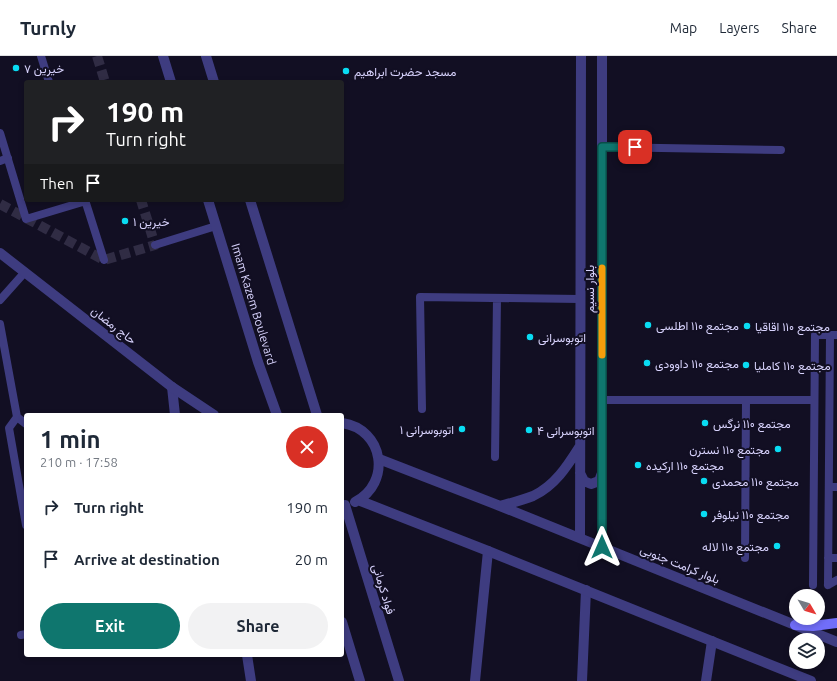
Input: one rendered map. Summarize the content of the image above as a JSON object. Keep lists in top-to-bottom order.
{
  "streets": {
    "street": [
      "بلوار نسیم",
      "Imam Kazem Boulevard",
      "حاج رمضان",
      "بلوار کرامت جنوبی",
      "فواد کرمانی"
    ]
  },
  "crossings": [
    ["بلوار نسیم", "بلوار کرامت جنوبی"]
  ],
  "places": [
    "خیرین ۷",
    "مسجد حضرت ابراهیم",
    "خیرین ۱",
    "مجتمع ۱۱۰ اطلسی",
    "مجتمع ۱۱۰ اقاقیا",
    "اتوبوسرانی",
    "مجتمع ۱۱۰ داوودی",
    "مجتمع ۱۱۰ کاملیا",
    "مجتمع ۱۱۰ نرگس",
    "اتوبوسرانی ۱",
    "اتوبوسرانی ۴",
    "مجتمع ۱۱۰ نسترن",
    "مجتمع ۱۱۰ ارکیده",
    "مجتمع ۱۱۰ محمدی",
    "مجتمع ۱۱۰ نیلوفر",
    "مجتمع ۱۱۰ لاله"
  ],
  "north": "bottom right",
  "page": {
    "header": "Turnly",
    "nav": ["Map", "Layers", "Share"],
    "turn": ["190 m", "Turn right"],
    "then": "Then",
    "heading": ["1 min", "210 m · 17:58"],
    "list": [
      {
        "name": "Turn right",
        "value": "190 m"
      },
      {
        "name": "Arrive at destination",
        "value": "20 m"
      }
    ],
    "buttons": ["Exit", "Share"]
  }
}
